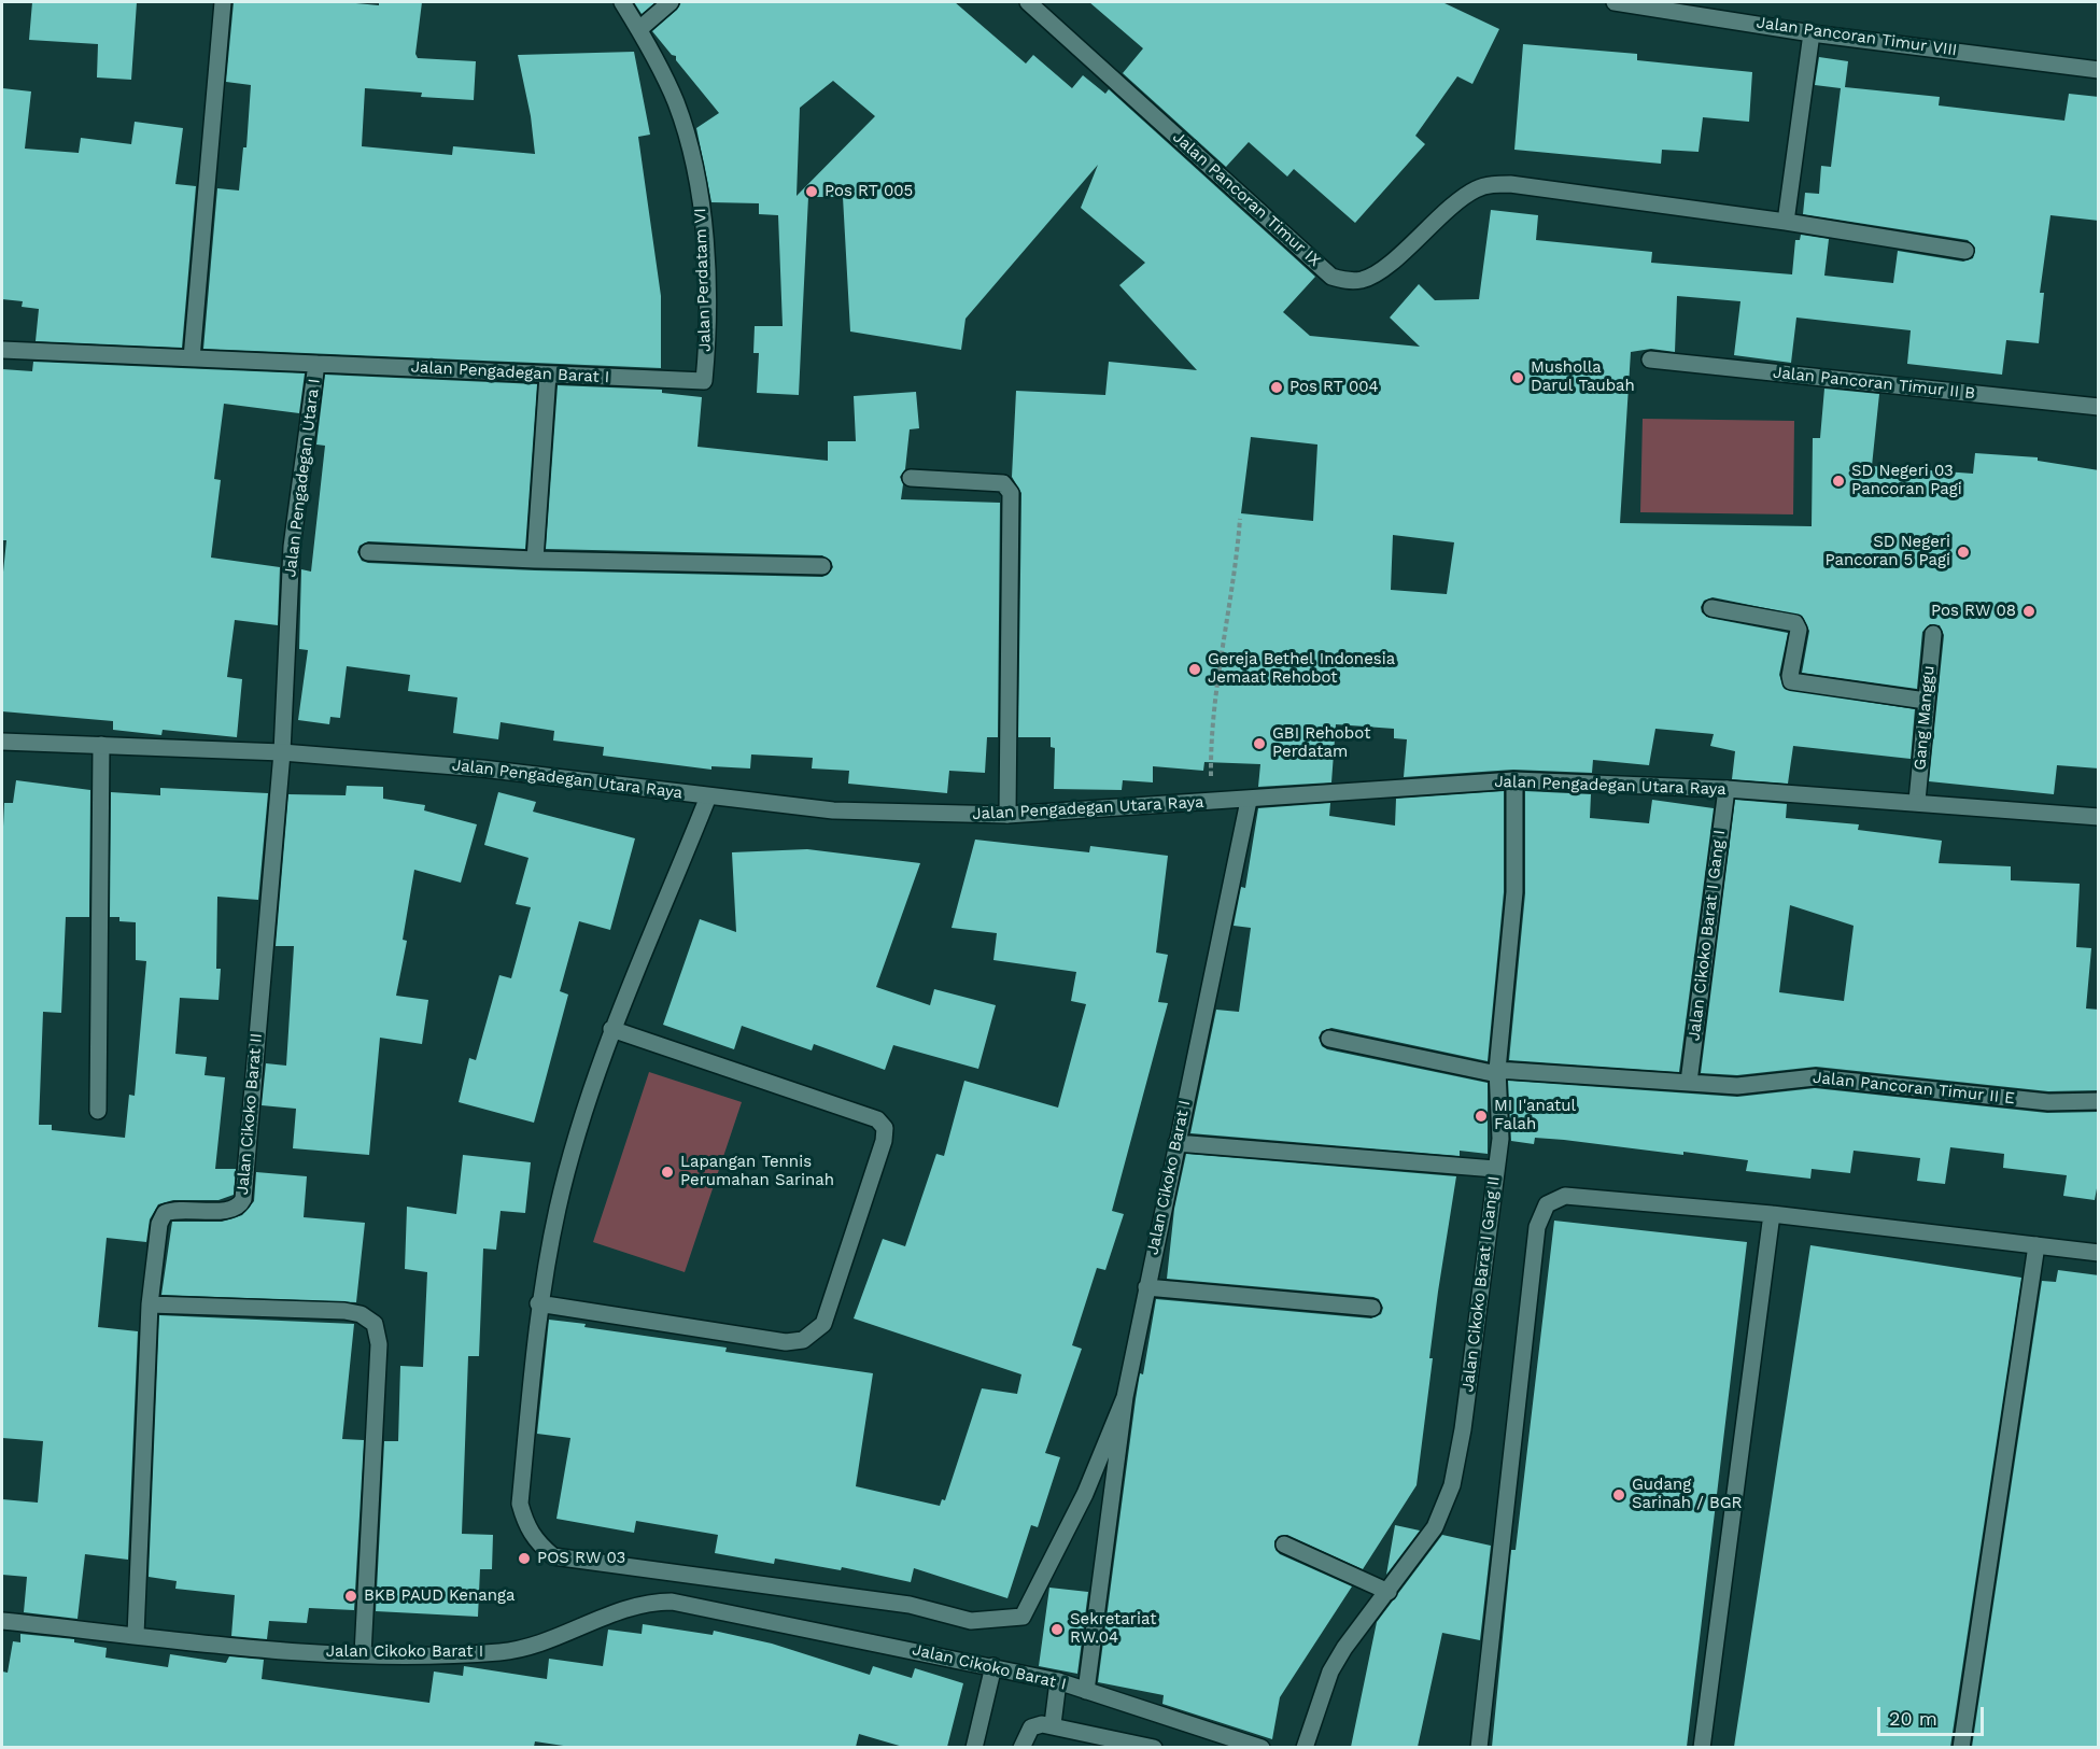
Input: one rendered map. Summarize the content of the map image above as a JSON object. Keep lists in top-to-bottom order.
{
  "streets": {
    "street": [
      "Jalan Pancoran Timur VIII",
      "Jalan Pancoran Timur IX",
      "Jalan Perdatam VI",
      "Jalan Pengadegan Barat I",
      "Jalan Pancoran Timur II B",
      "Jalan Pengadegan Utara I",
      "Gang Manggu",
      "Jalan Pengadegan Utara Raya",
      "Jalan Cikoko Barat I Gang I",
      "Jalan Pancoran Timur II E",
      "Jalan Cikoko Barat II",
      "Jalan Cikoko Barat I",
      "Jalan Cikoko Barat I Gang II"
    ]
  },
  "crossings": [
    ["Jalan Perdatam VI", "Jalan Pengadegan Barat I"],
    ["Jalan Pengadegan Barat I", "Jalan Pengadegan Utara I"],
    ["Jalan Pengadegan Utara I", "Jalan Pengadegan Utara Raya"],
    ["Jalan Pengadegan Utara I", "Jalan Cikoko Barat II"],
    ["Gang Manggu", "Jalan Pengadegan Utara Raya"],
    ["Jalan Pengadegan Utara Raya", "Jalan Cikoko Barat I Gang I"],
    ["Jalan Pengadegan Utara Raya", "Jalan Cikoko Barat II"],
    ["Jalan Pengadegan Utara Raya", "Jalan Cikoko Barat I"],
    ["Jalan Pengadegan Utara Raya", "Jalan Cikoko Barat I Gang II"],
    ["Jalan Cikoko Barat I Gang I", "Jalan Pancoran Timur II E"],
    ["Jalan Pancoran Timur II E", "Jalan Cikoko Barat I Gang II"],
    ["Jalan Cikoko Barat II", "Jalan Cikoko Barat I"]
  ],
  "places": [
    "Pos RT 005",
    "Musholla Darul Taubah",
    "Pos RT 004",
    "SD Negeri 03 Pancoran Pagi",
    "SD Negeri Pancoran 5 Pagi",
    "Pos RW 08",
    "Gereja Bethel Indonesia Jemaat Rehobot",
    "GBI Rehobot Perdatam",
    "MI I'anatul Falah",
    "Lapangan Tennis Perumahan Sarinah",
    "Gudang Sarinah / BGR",
    "POS RW 03",
    "BKB PAUD Kenanga",
    "Sekretariat RW.04"
  ],
  "scale_bar": "20 m"
}
